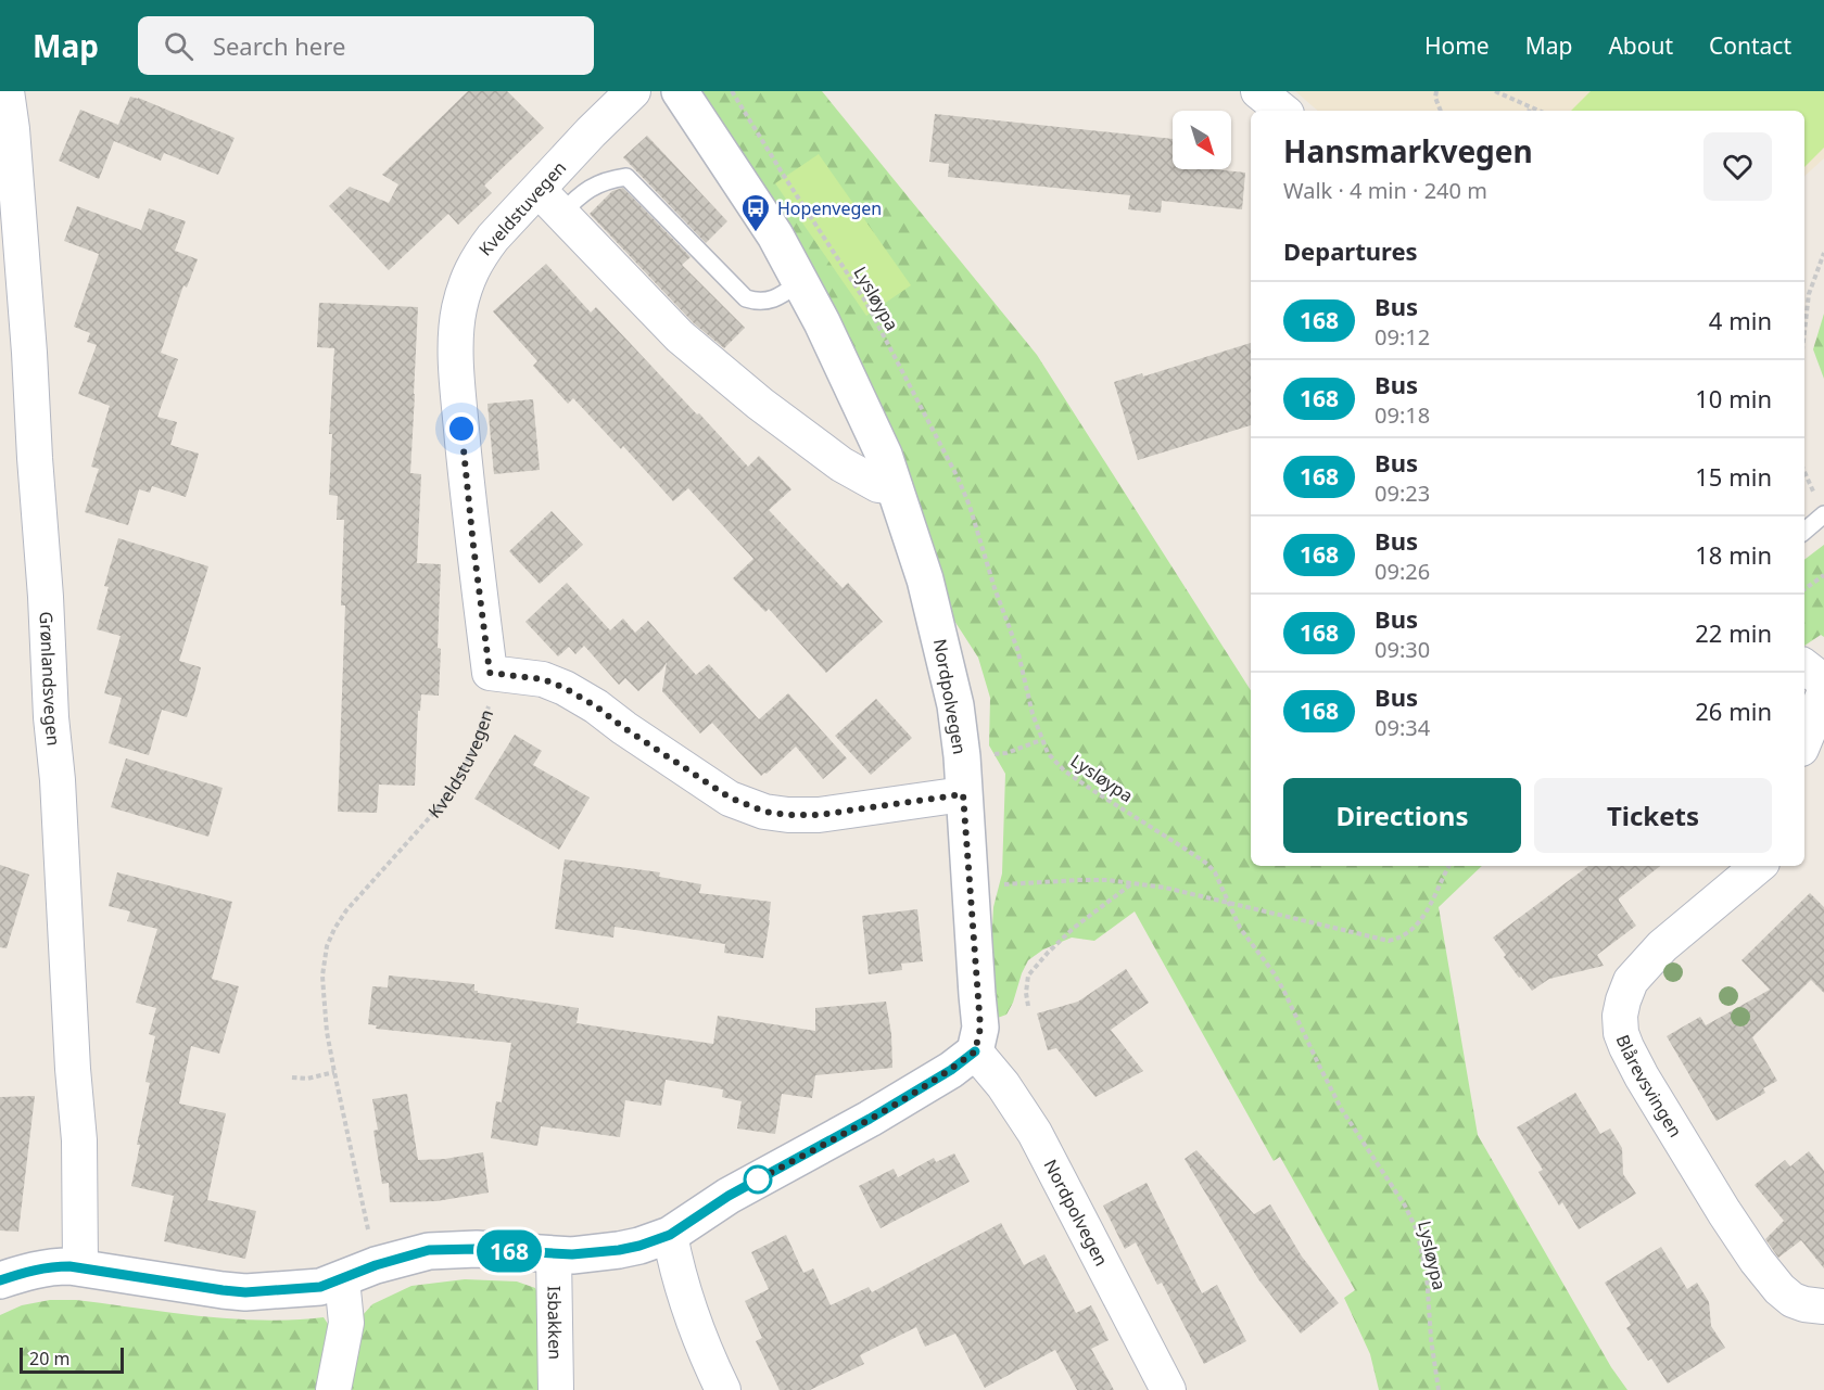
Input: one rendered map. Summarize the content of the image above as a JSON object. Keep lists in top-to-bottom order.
{
  "streets": {
    "street": [
      "Kveldstuvegen",
      "Grønlandsvegen",
      "Nordpolvegen",
      "Blårevsvingen",
      "Isbakken"
    ],
    "path": ["Lysløypa"]
  },
  "places": {
    "bus stop": ["Hopenvegen"]
  },
  "lines": ["bus line 168"],
  "scale_bar": "20 m",
  "north": "bottom right",
  "page": {
    "header": "Map",
    "search": "Search here",
    "nav": [
      "Home",
      "Map",
      "About",
      "Contact"
    ],
    "on_map": "168",
    "heading": [
      ["Hansmarkvegen", "Walk · 4 min · 240 m"],
      "Departures"
    ],
    "list": [
      {
        "mark": "168",
        "name": "Bus",
        "note": "09:12",
        "value": "4 min"
      },
      {
        "mark": "168",
        "name": "Bus",
        "note": "09:18",
        "value": "10 min"
      },
      {
        "mark": "168",
        "name": "Bus",
        "note": "09:23",
        "value": "15 min"
      },
      {
        "mark": "168",
        "name": "Bus",
        "note": "09:26",
        "value": "18 min"
      },
      {
        "mark": "168",
        "name": "Bus",
        "note": "09:30",
        "value": "22 min"
      },
      {
        "mark": "168",
        "name": "Bus",
        "note": "09:34",
        "value": "26 min"
      }
    ],
    "buttons": ["Directions", "Tickets"],
    "scale": "20 m"
  }
}
